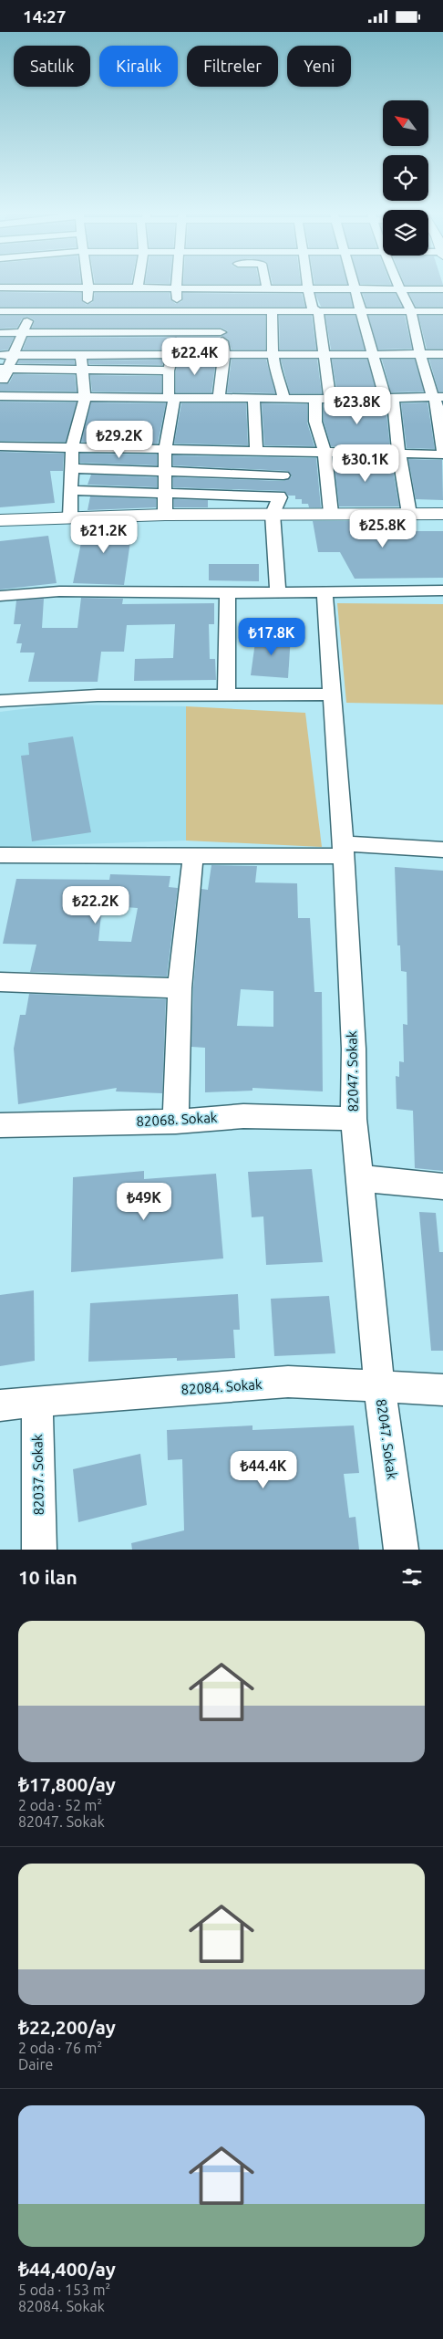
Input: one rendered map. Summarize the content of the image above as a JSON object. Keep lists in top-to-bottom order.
{
  "streets": {
    "street": [
      "82047. Sokak",
      "82068. Sokak",
      "82084. Sokak",
      "82037. Sokak"
    ]
  },
  "crossings": [
    ["82047. Sokak", "82068. Sokak"],
    ["82047. Sokak", "82084. Sokak"],
    ["82084. Sokak", "82037. Sokak"]
  ],
  "north": "top left",
  "page": {
    "status": "14:27",
    "chip": [
      "Satılık",
      "Kiralık",
      "Filtreler",
      "Yeni"
    ],
    "price": [
      "₺22.4K",
      "₺23.8K",
      "₺29.2K",
      "₺30.1K",
      "₺25.8K",
      "₺21.2K",
      "₺17.8K",
      "₺22.2K",
      "₺49K",
      "₺44.4K"
    ],
    "heading": "10 ilan",
    "list": [
      {
        "name": "₺17,800/ay",
        "note": "2 oda · 52 m² · 82047. Sokak"
      },
      {
        "name": "₺22,200/ay",
        "note": "2 oda · 76 m² · Daire"
      },
      {
        "name": "₺44,400/ay",
        "note": "5 oda · 153 m² · 82084. Sokak"
      }
    ]
  }
}
